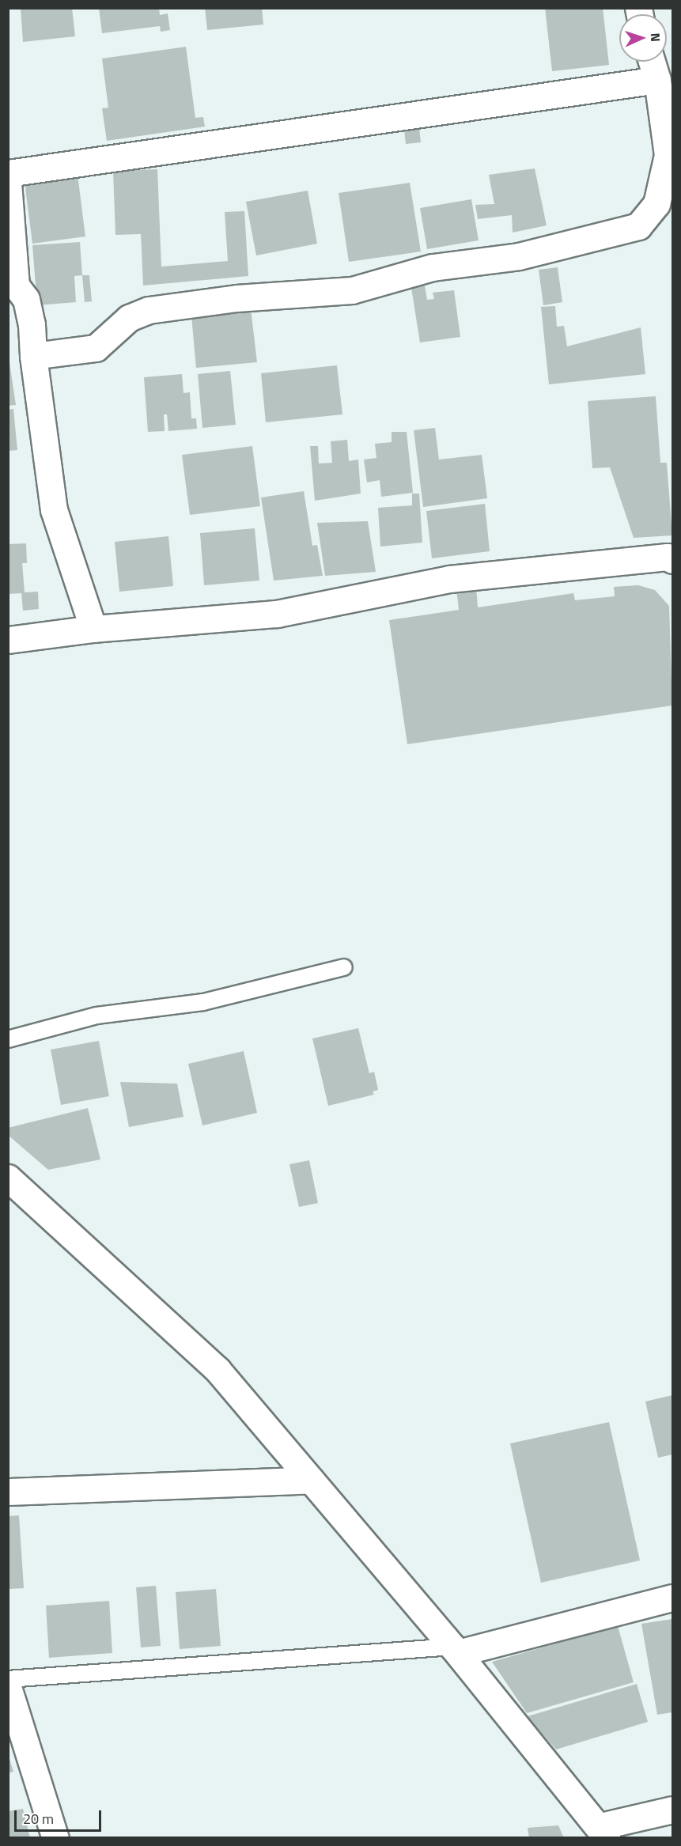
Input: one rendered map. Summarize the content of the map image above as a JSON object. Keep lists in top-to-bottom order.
{
  "scale_bar": "20 m",
  "north": "right"
}
